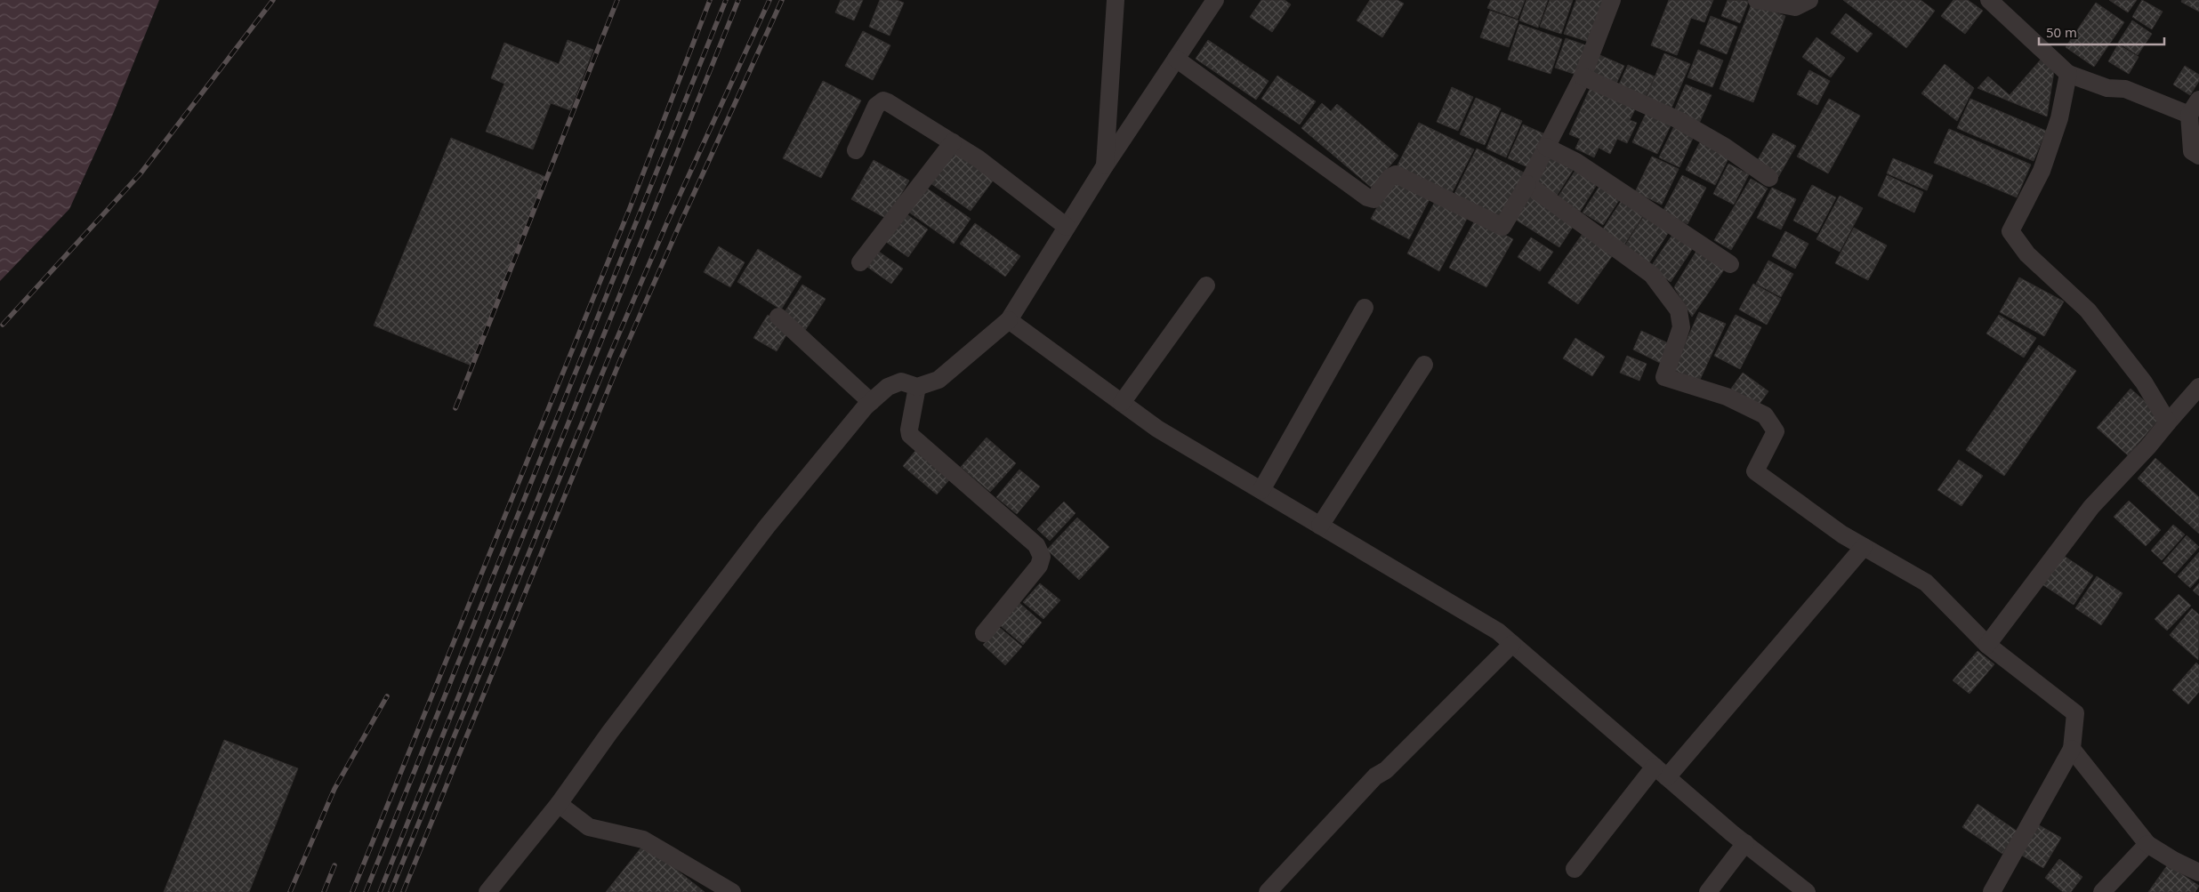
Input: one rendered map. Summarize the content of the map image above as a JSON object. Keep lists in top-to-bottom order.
{
  "scale_bar": "50 m"
}
